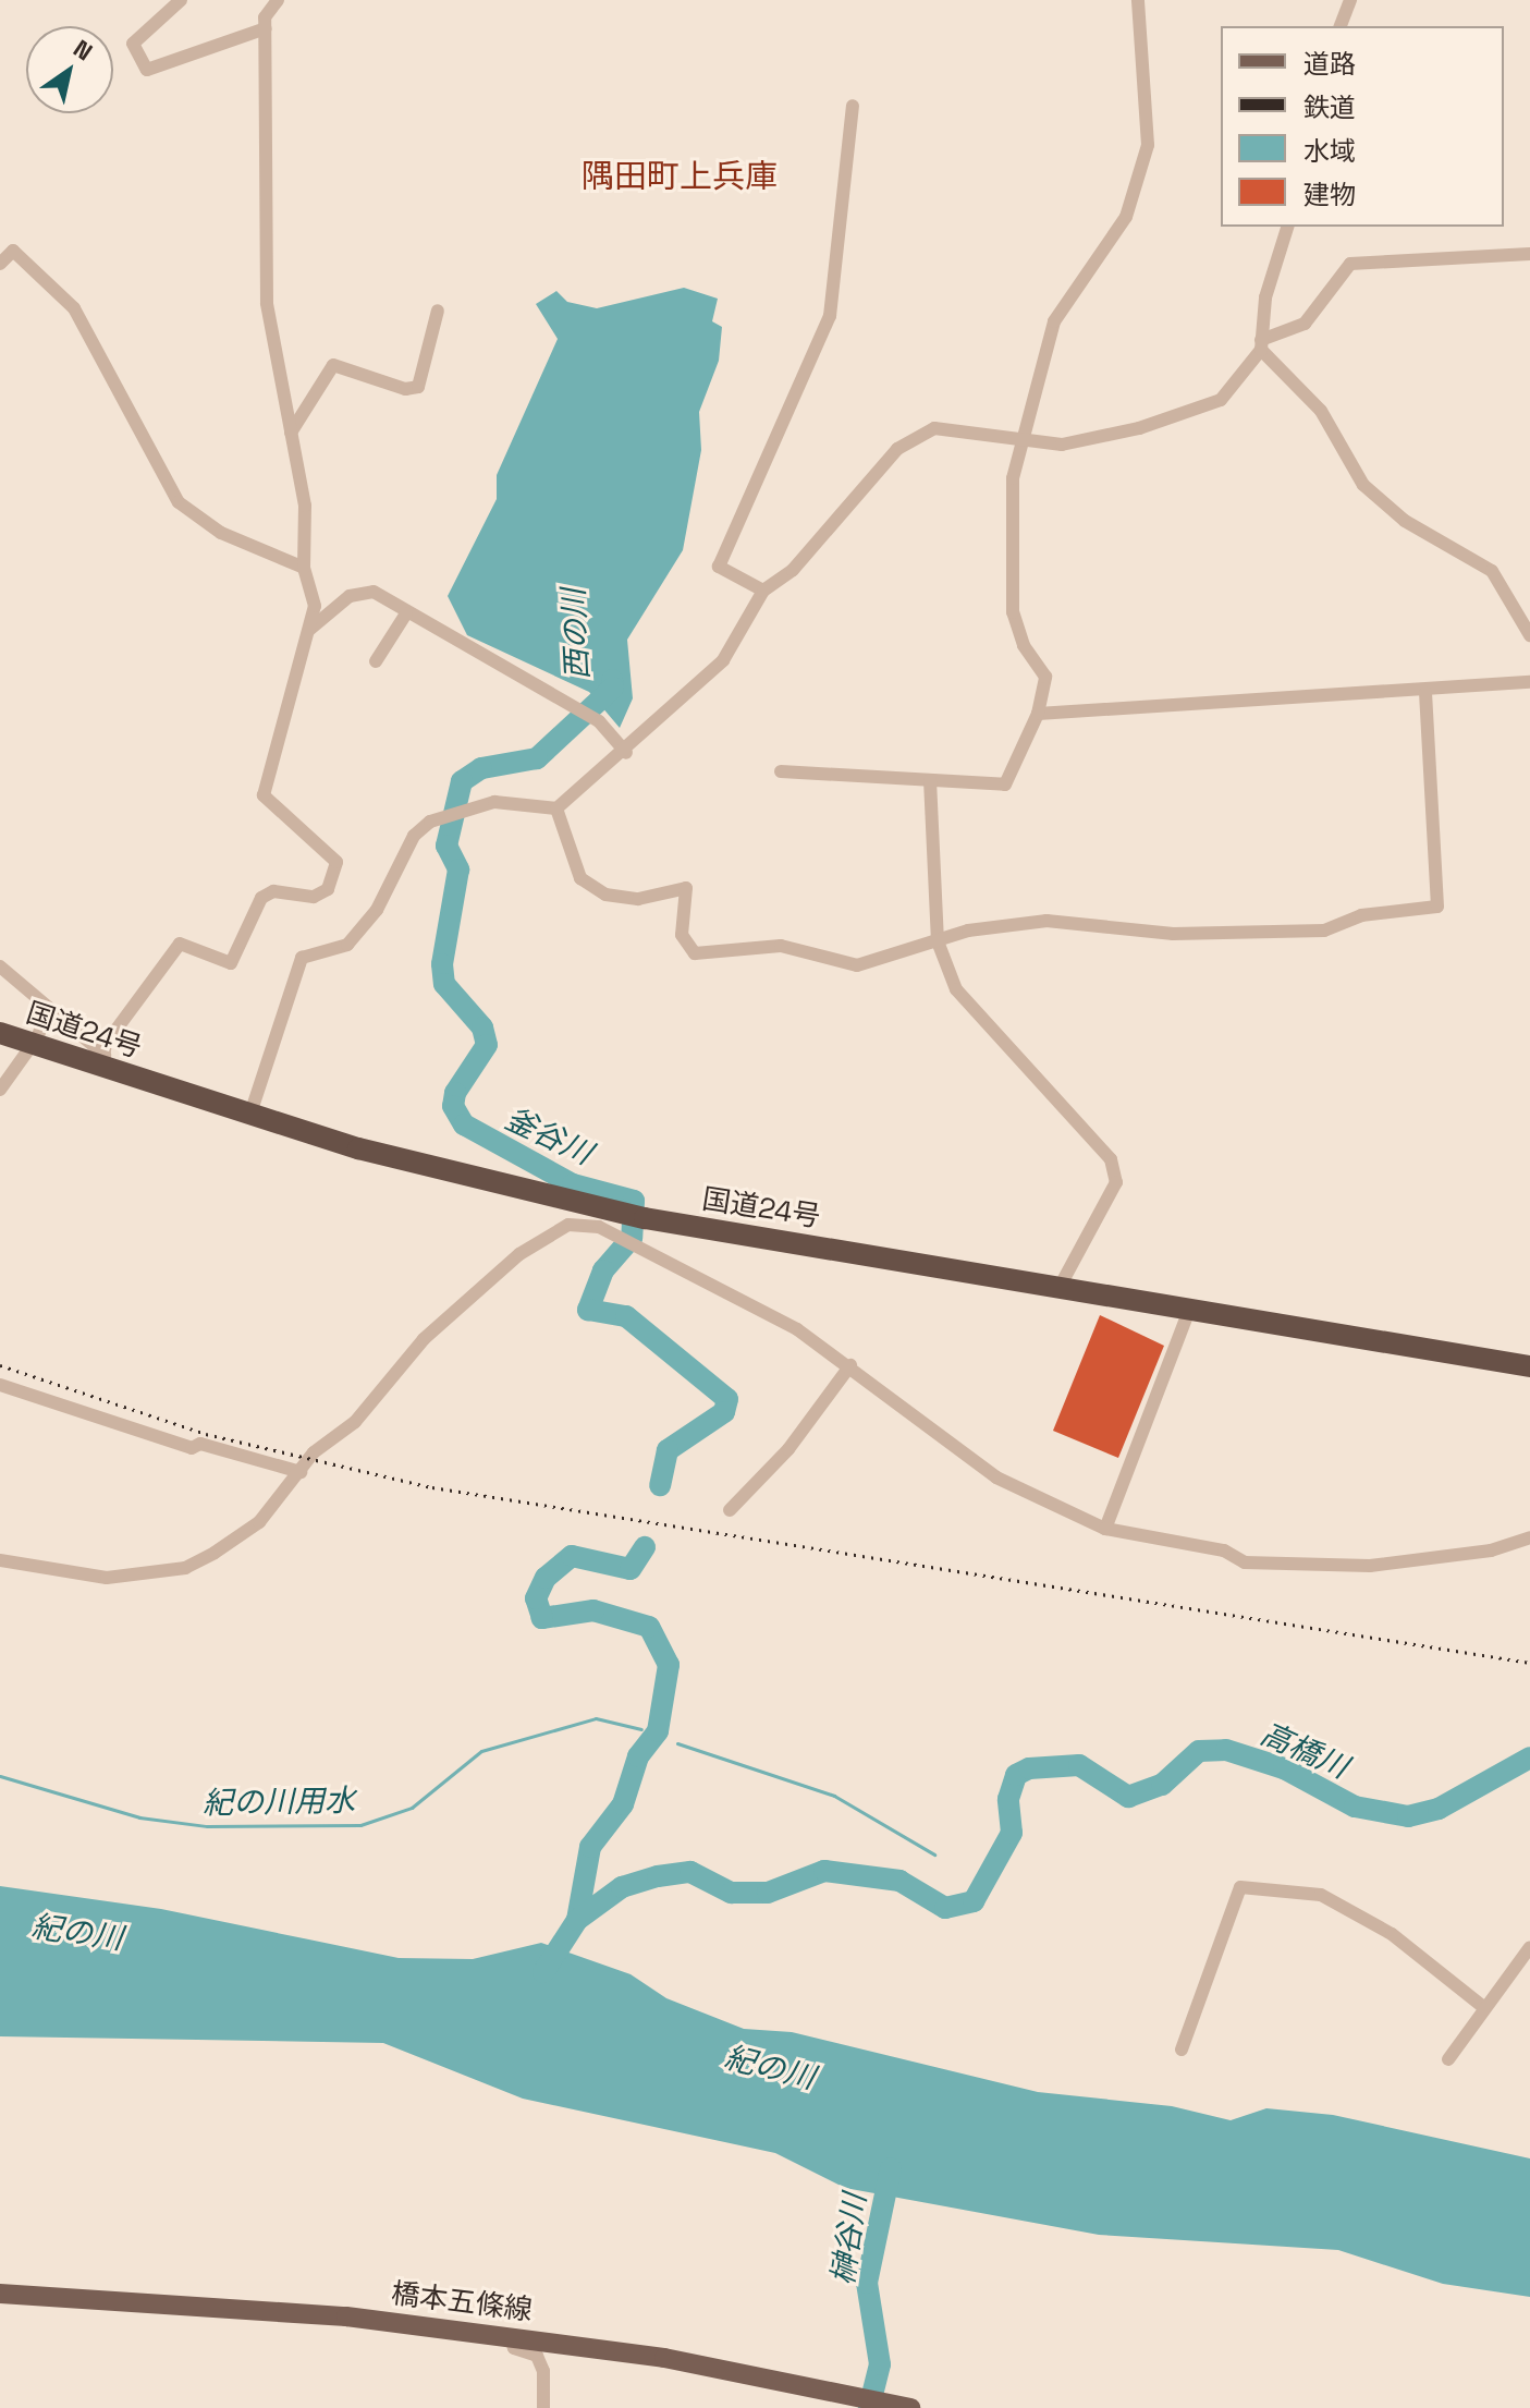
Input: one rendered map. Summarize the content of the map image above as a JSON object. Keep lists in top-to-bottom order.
{
  "streets": {
    "highway": ["国道24号"],
    "main road": ["橋本五條線"]
  },
  "districts": ["隅田町上兵庫"],
  "water": [
    "西の川",
    "釜谷川",
    "高橋川",
    "紀の川用水",
    "紀の川",
    "榊谷川"
  ],
  "legend": [
    "道路",
    "鉄道",
    "水域",
    "建物"
  ],
  "north": "top right"
}
